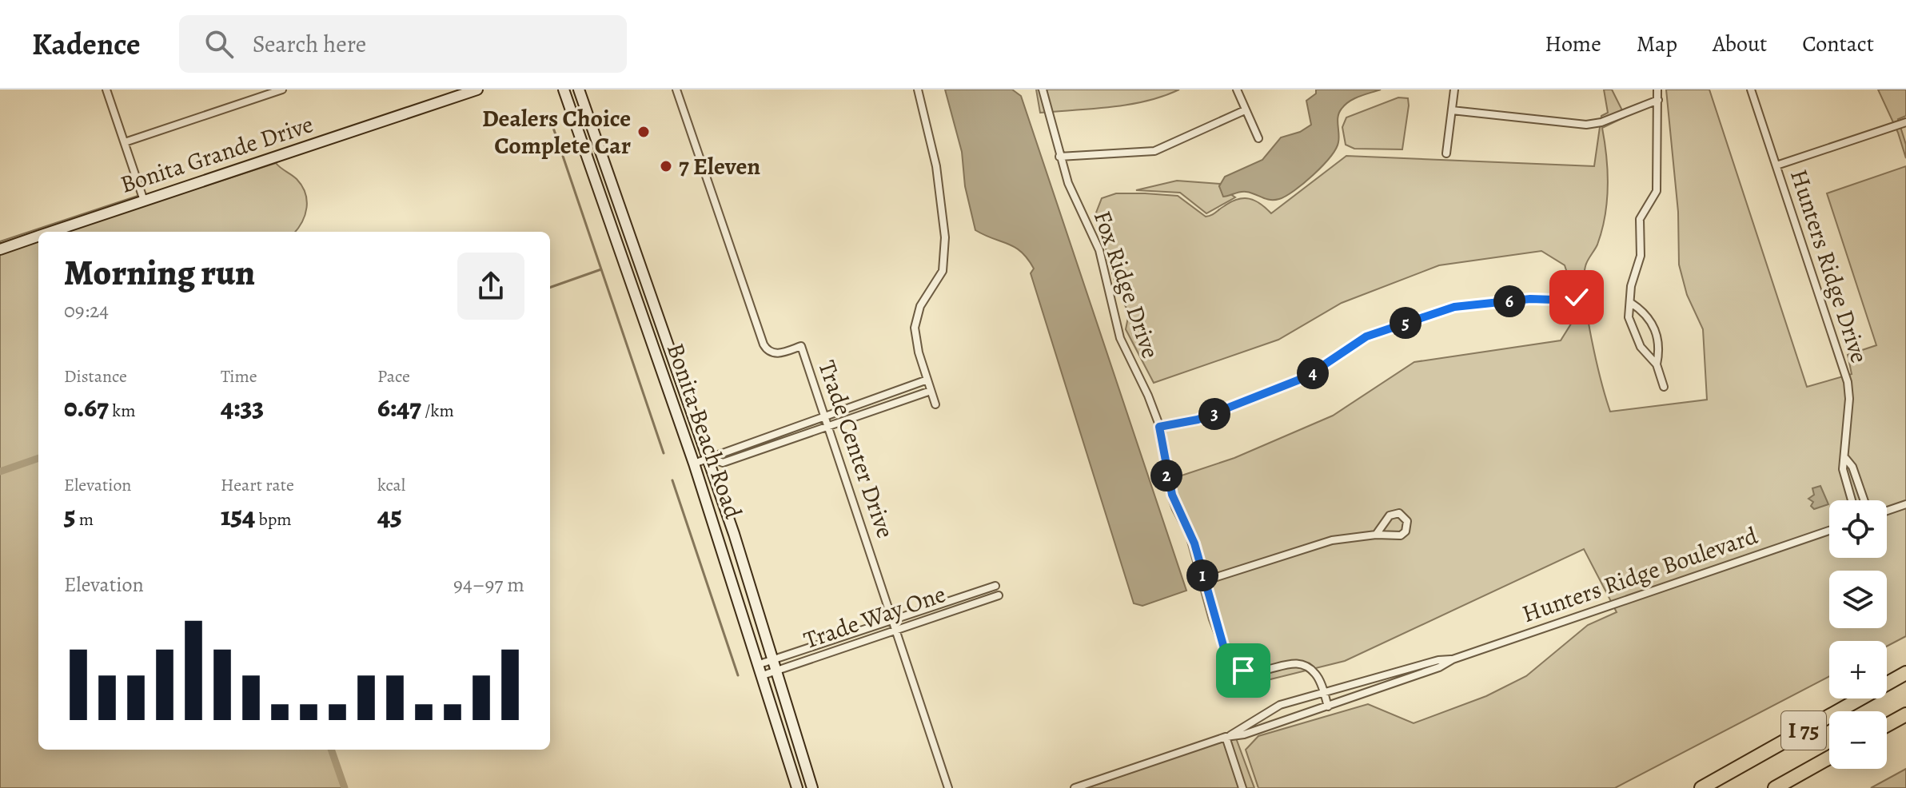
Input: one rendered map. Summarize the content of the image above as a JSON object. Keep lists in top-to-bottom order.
{
  "streets": {
    "highway": ["I 75"],
    "street": [
      "Bonita Grande Drive",
      "Hunters Ridge Drive",
      "Fox Ridge Drive",
      "Bonita Beach Road",
      "Trade Center Drive",
      "Hunters Ridge Boulevard",
      "Trade Way One"
    ]
  },
  "crossings": [
    ["Fox Ridge Drive", "Hunters Ridge Boulevard"],
    ["Bonita Beach Road", "Trade Way One"],
    ["Trade Center Drive", "Trade Way One"]
  ],
  "places": ["Dealers Choice Complete Car", "7 Eleven"],
  "page": {
    "header": "Kadence",
    "search": "Search here",
    "nav": [
      "Home",
      "Map",
      "About",
      "Contact"
    ],
    "heading": ["Morning run", "09:24"],
    "pins": [
      "6",
      "5",
      "4",
      "3",
      "2",
      "1"
    ],
    "stats": [
      ["Distance", "0.67 km"],
      ["Time", "4:33"],
      ["Pace", "6:47 /km"],
      ["Elevation", "5 m"],
      ["Heart rate", "154 bpm"],
      ["kcal", "45"]
    ],
    "map_buttons": ["+", "−"],
    "chart": ["Elevation", "94–97 m"]
  }
}
